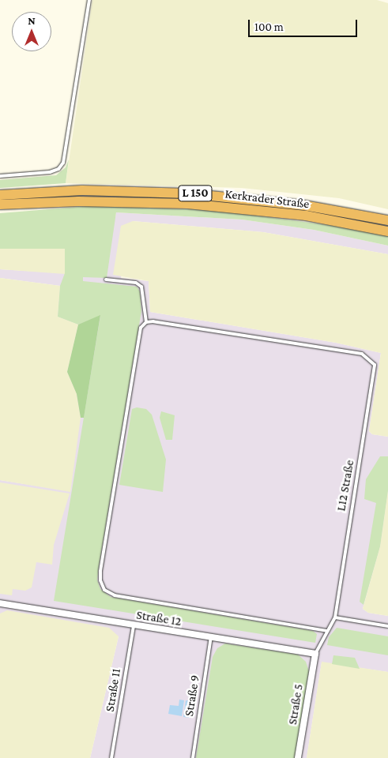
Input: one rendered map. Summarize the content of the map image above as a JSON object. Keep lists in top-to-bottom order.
{
  "streets": {
    "highway": ["L 150", "Kerkrader Straße"],
    "street": ["Straße 12", "Straße 5"],
    "lane": ["L12 Straße", "Straße 11", "Straße 9"]
  },
  "crossings": [
    ["Straße 12", "Straße 11"],
    ["Straße 12", "Straße 9"],
    ["Straße 12", "Straße 5"]
  ],
  "scale_bar": "100 m",
  "north": "top"
}
